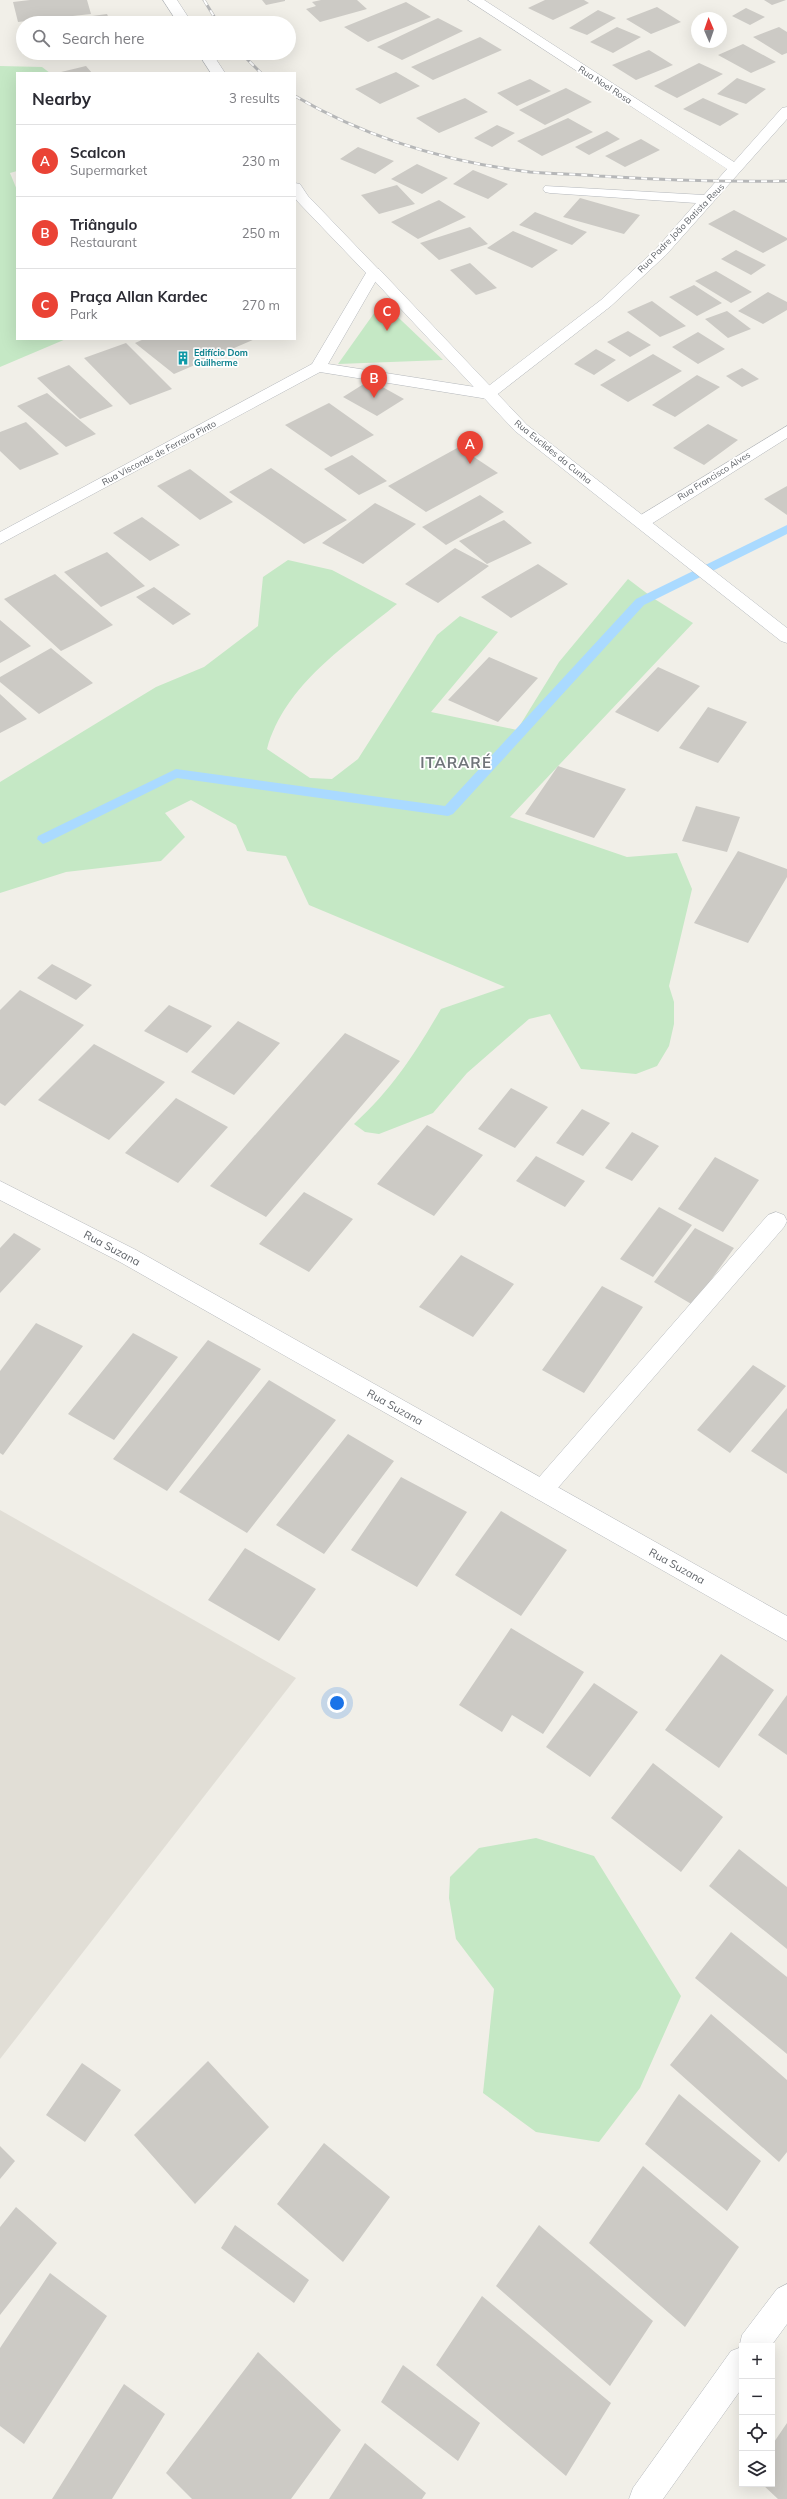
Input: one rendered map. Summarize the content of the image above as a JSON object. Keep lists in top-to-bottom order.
{
  "streets": {
    "street": [
      "Rua Noel Rosa",
      "Rua Padre João Batista Reus",
      "Rua Euclides da Cunha",
      "Rua Visconde de Ferreira Pinto",
      "Rua Francisco Alves",
      "Rua Suzana"
    ]
  },
  "crossings": [
    ["Rua Noel Rosa", "Rua Padre João Batista Reus"],
    ["Rua Padre João Batista Reus", "Rua Euclides da Cunha"],
    ["Rua Euclides da Cunha", "Rua Francisco Alves"]
  ],
  "districts": ["ITARARÉ"],
  "places": {
    "building": ["Edifício Dom Guilherme"]
  },
  "north": "top",
  "page": {
    "search": "Search here",
    "heading": ["Nearby", "3 results"],
    "list": [
      {
        "mark": "A",
        "name": "Scalcon",
        "note": "Supermarket",
        "value": "230 m"
      },
      {
        "mark": "B",
        "name": "Triângulo",
        "note": "Restaurant",
        "value": "250 m"
      },
      {
        "mark": "C",
        "name": "Praça Allan Kardec",
        "note": "Park",
        "value": "270 m"
      }
    ],
    "pins": ["C", "B", "A"],
    "map_buttons": ["+", "−"]
  }
}
